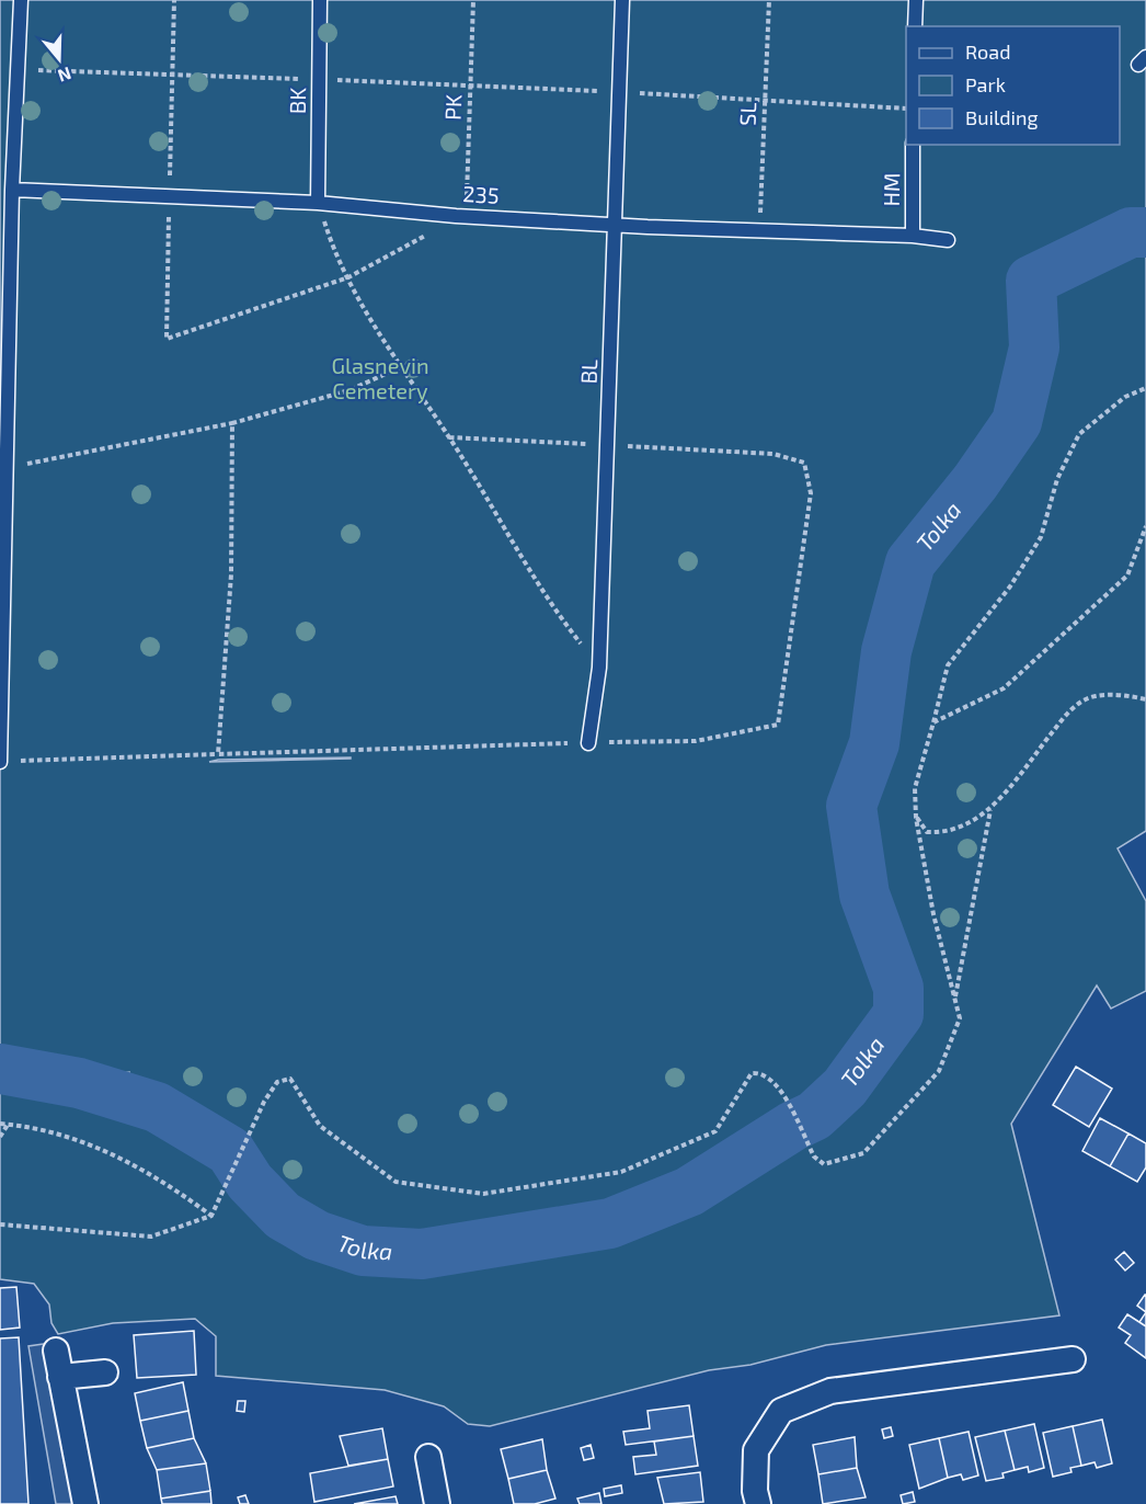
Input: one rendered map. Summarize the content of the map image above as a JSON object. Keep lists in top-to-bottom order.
{
  "streets": {
    "lane": [
      "BK",
      "HM",
      "235",
      "BL"
    ],
    "path": ["PK", "SL"]
  },
  "crossings": [
    ["BK", "235"],
    ["PK", "235"],
    ["SL", "235"],
    ["HM", "235"],
    ["235", "BL"]
  ],
  "water": ["Tolka"],
  "parks": ["Glasnevin Cemetery"],
  "legend": ["Road", "Park", "Building"],
  "north": "bottom"
}
